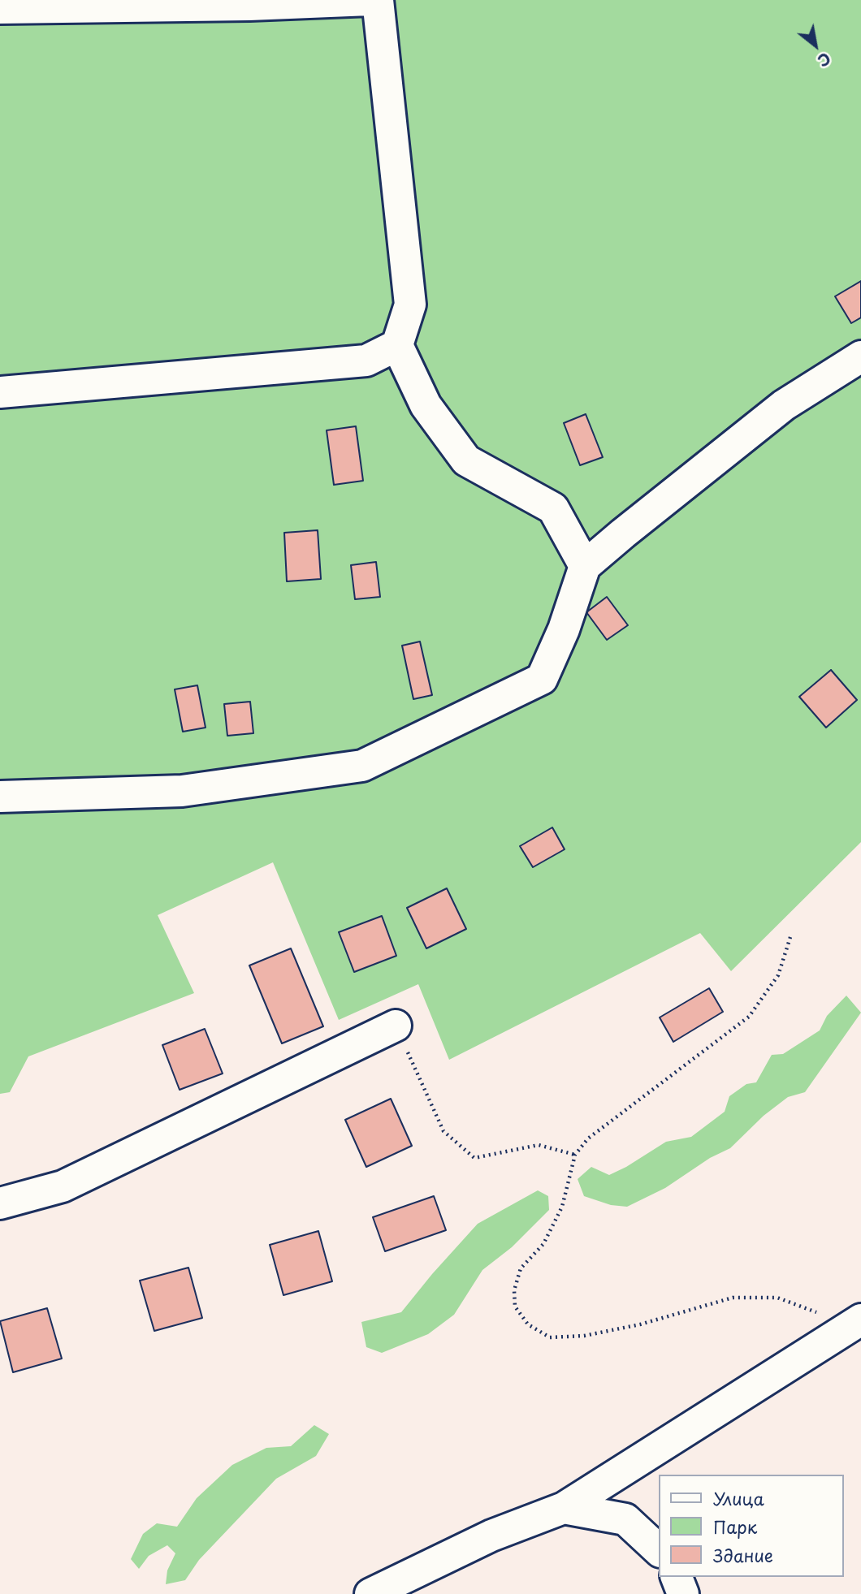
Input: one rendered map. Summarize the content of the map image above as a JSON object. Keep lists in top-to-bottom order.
{
  "legend": ["Улица", "Парк", "Здание"],
  "north": "bottom right"
}
